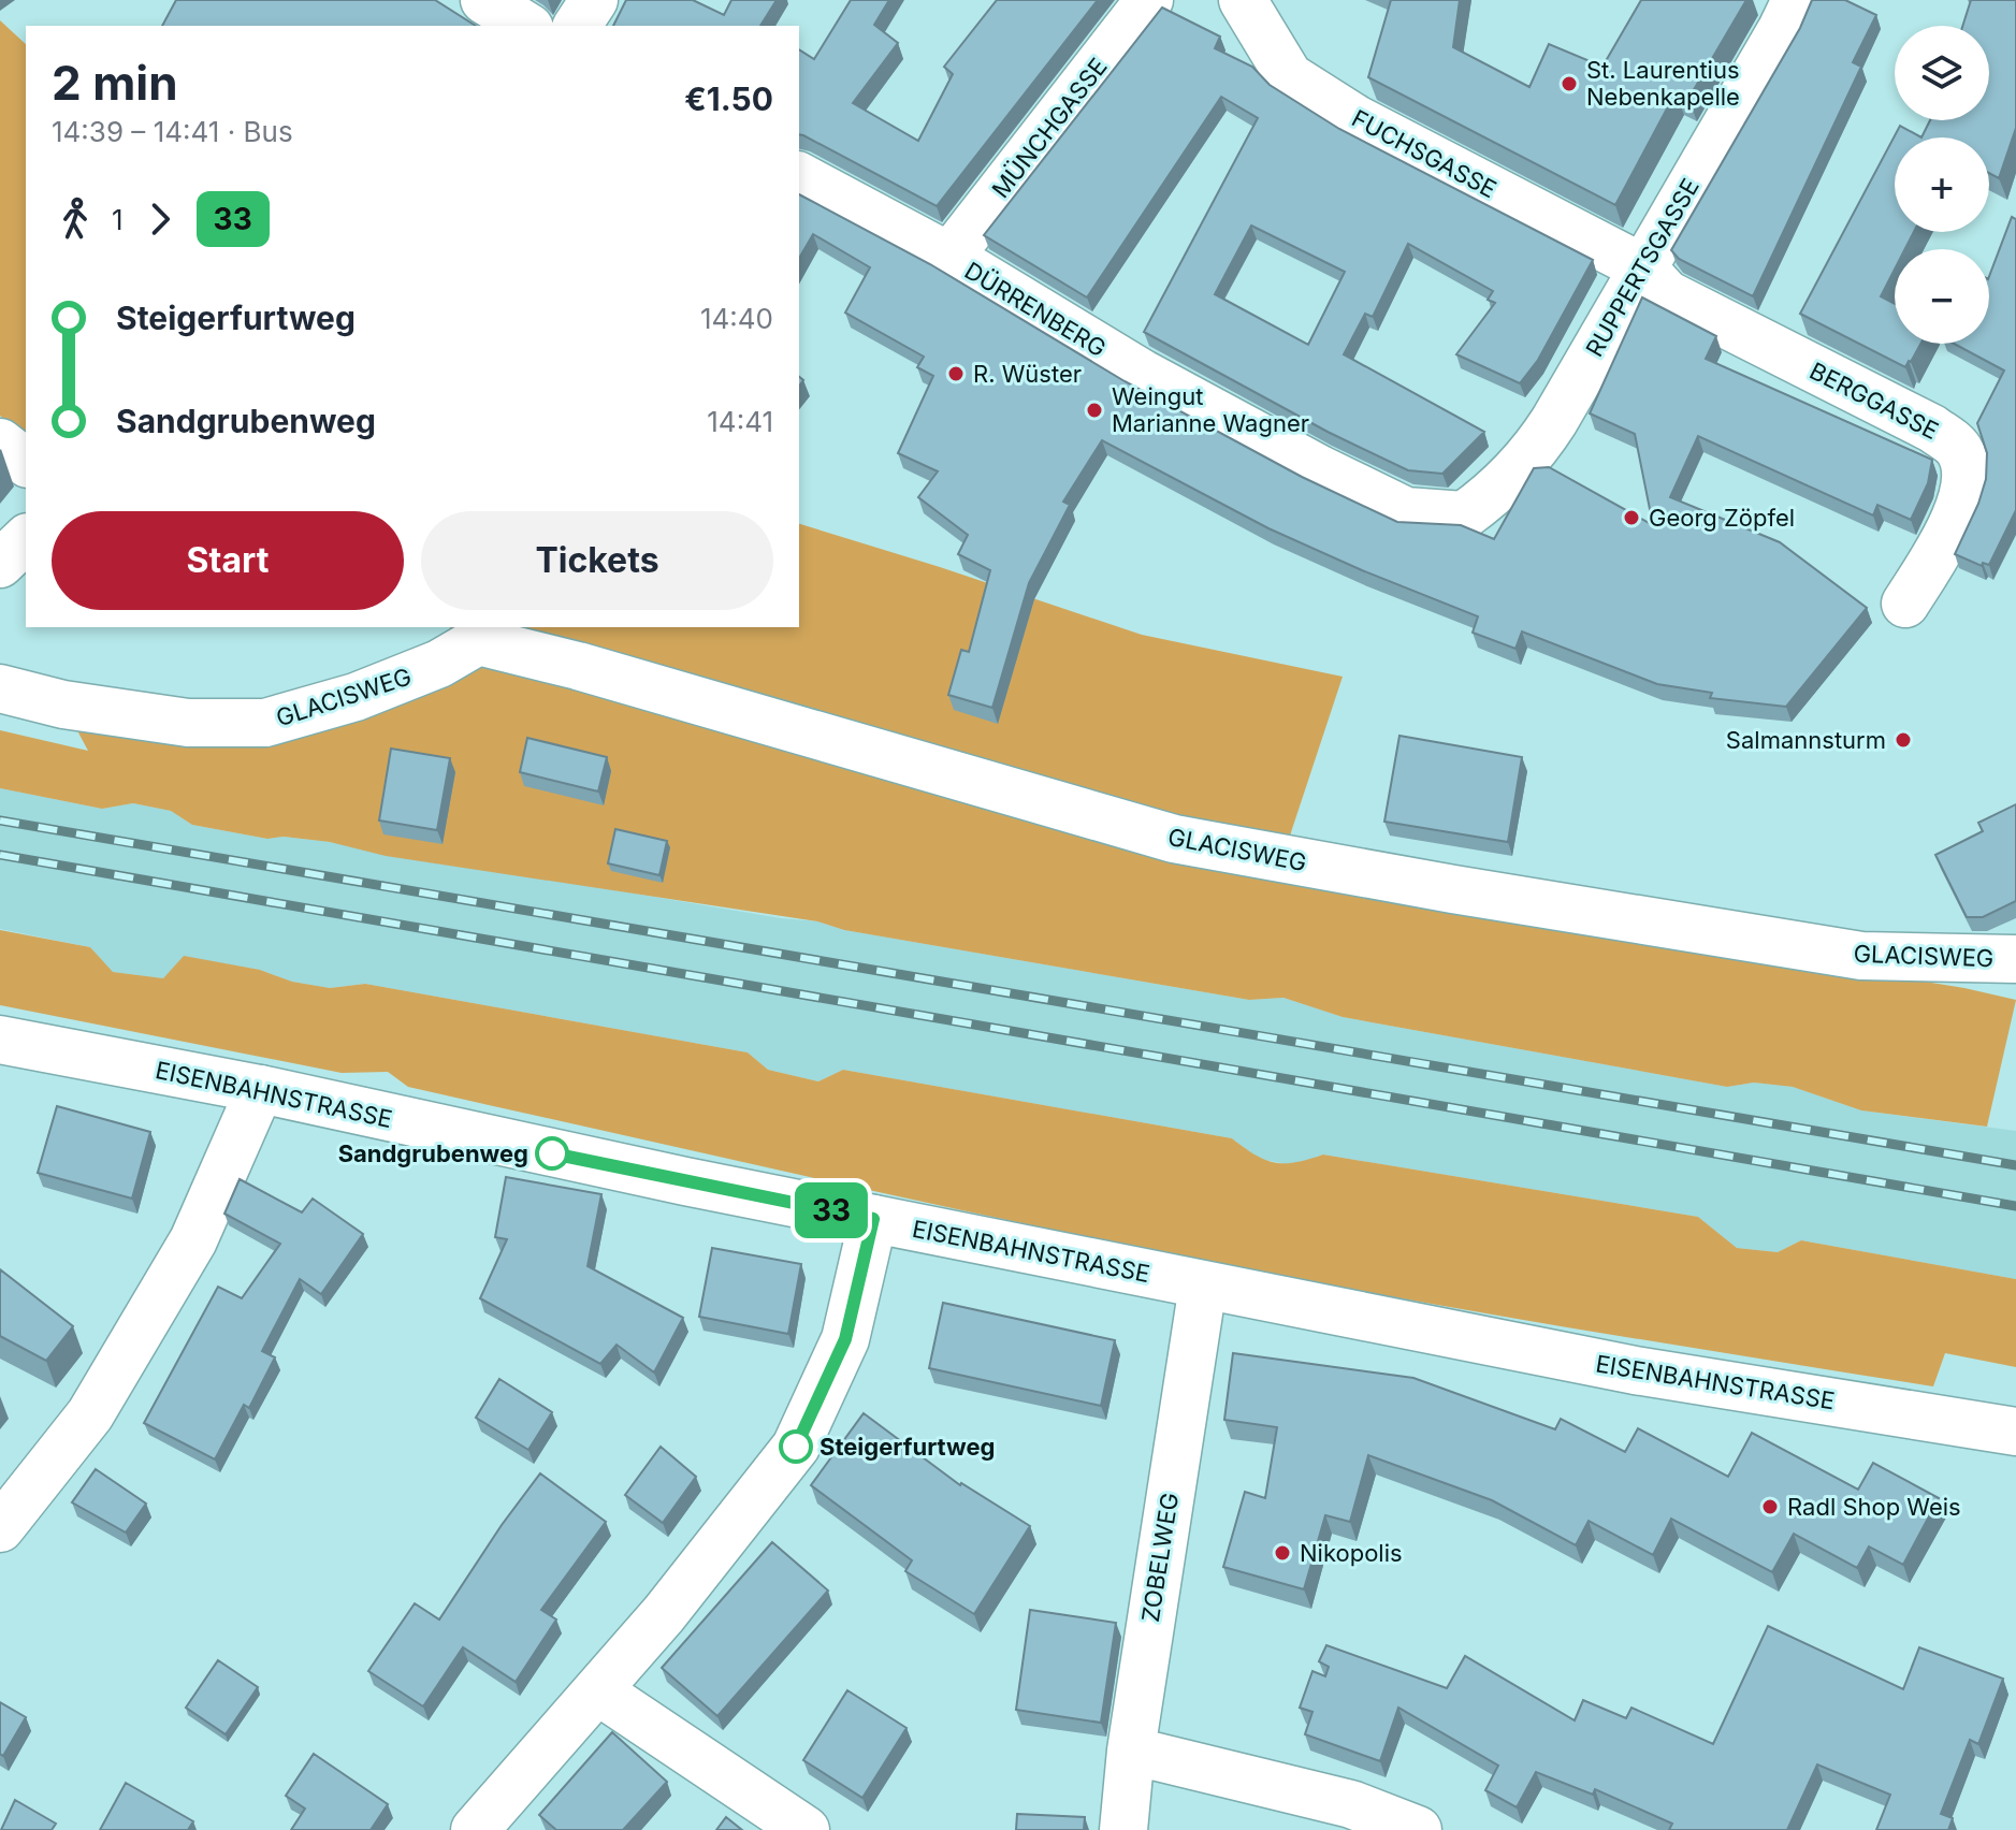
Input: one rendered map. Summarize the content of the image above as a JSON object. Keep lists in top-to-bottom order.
{
  "streets": {
    "street": [
      "MÜNCHGASSE",
      "FUCHSGASSE",
      "RUPPERTSGASSE",
      "DÜRRENBERG",
      "BERGGASSE",
      "GLACISWEG",
      "EISENBAHNSTRASSE",
      "ZOBELWEG"
    ]
  },
  "crossings": [
    ["MÜNCHGASSE", "DÜRRENBERG"],
    ["FUCHSGASSE", "RUPPERTSGASSE"],
    ["FUCHSGASSE", "BERGGASSE"],
    ["RUPPERTSGASSE", "DÜRRENBERG"],
    ["RUPPERTSGASSE", "BERGGASSE"],
    ["EISENBAHNSTRASSE", "ZOBELWEG"]
  ],
  "places": [
    "St. Laurentius Nebenkapelle",
    "R. Wüster",
    "Weingut Marianne Wagner",
    "Georg Zöpfel",
    "Salmannsturm",
    "Sandgrubenweg",
    "Steigerfurtweg",
    "Radl Shop Weis",
    "Nikopolis"
  ],
  "lines": ["bus line 33"],
  "page": {
    "on_map": "33",
    "map_buttons": ["+", "−"],
    "heading": ["2 min", "14:39 – 14:41 · Bus", "€1.50"],
    "legs": ["1", "33"],
    "list": [
      {
        "name": "Steigerfurtweg",
        "value": "14:40"
      },
      {
        "name": "Sandgrubenweg",
        "value": "14:41"
      }
    ],
    "buttons": ["Start", "Tickets"]
  }
}
